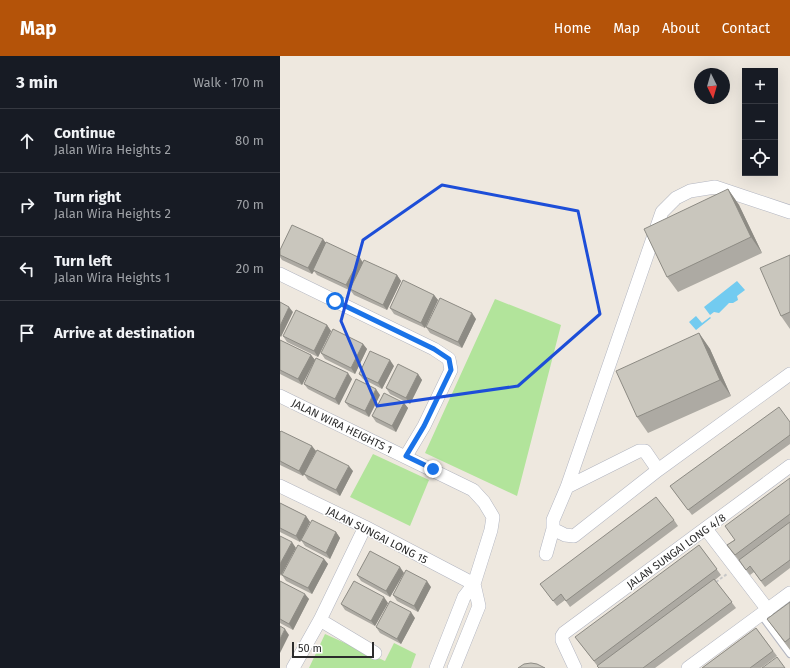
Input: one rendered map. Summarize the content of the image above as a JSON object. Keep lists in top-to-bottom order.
{
  "streets": {
    "street": ["JALAN WIRA HEIGHTS 1", "JALAN SUNGAI LONG 15", "JALAN SUNGAI LONG 4/8"]
  },
  "crossings": [
    ["JALAN WIRA HEIGHTS 1", "JALAN SUNGAI LONG 15"]
  ],
  "scale_bar": "50 m",
  "north": "bottom",
  "page": {
    "header": "Map",
    "nav": [
      "Home",
      "Map",
      "About",
      "Contact"
    ],
    "heading": ["3 min", "Walk · 170 m"],
    "map_buttons": ["+", "−"],
    "list": [
      ["Continue", "Jalan Wira Heights 2", "80 m"],
      ["Turn right", "Jalan Wira Heights 2", "70 m"],
      ["Turn left", "Jalan Wira Heights 1", "20 m"],
      "Arrive at destination"
    ],
    "scale": "50 m"
  }
}
